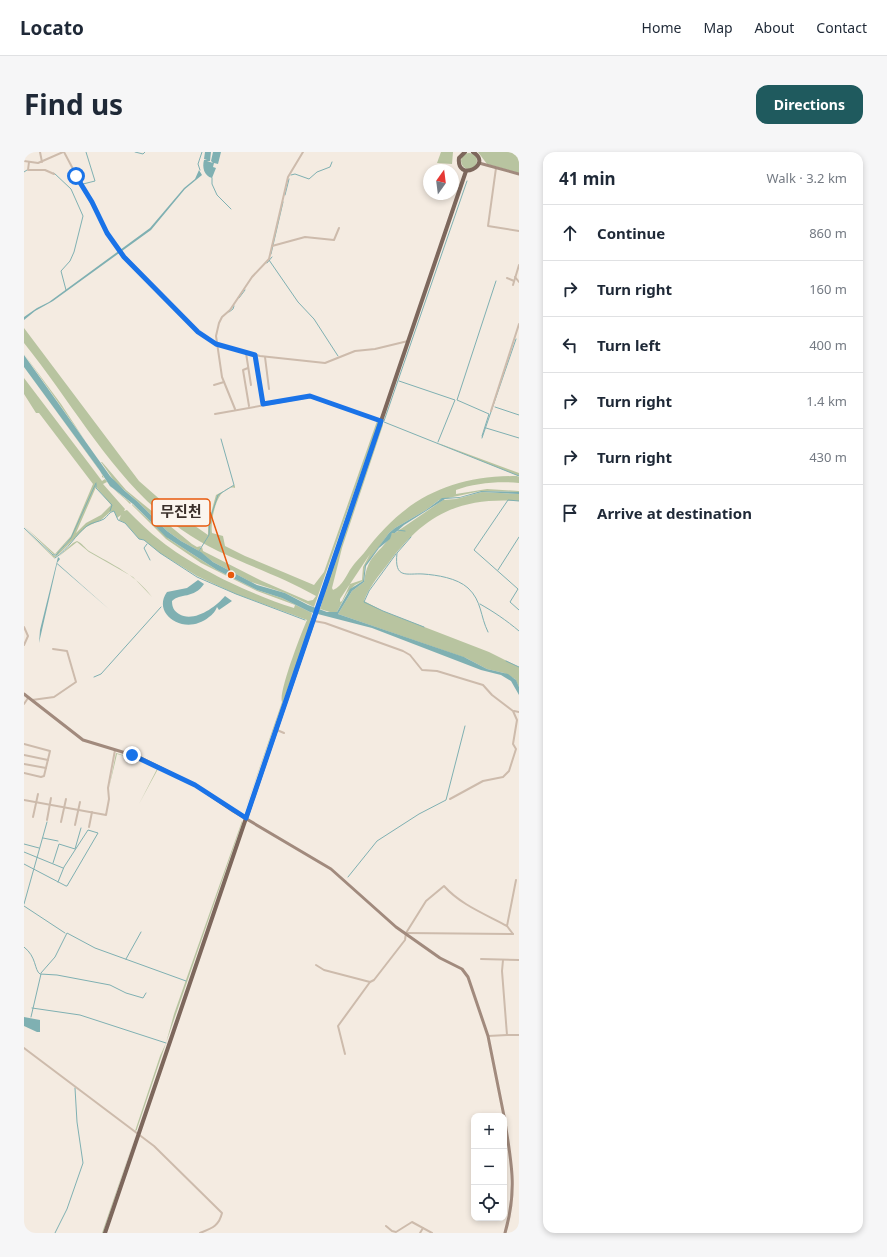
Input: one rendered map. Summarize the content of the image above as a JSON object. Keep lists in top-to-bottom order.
{
  "places": ["무진천"],
  "north": "top",
  "page": {
    "header": "Locato",
    "nav": [
      "Home",
      "Map",
      "About",
      "Contact"
    ],
    "title": "Find us",
    "buttons": "Directions",
    "heading": ["41 min", "Walk · 3.2 km"],
    "list": [
      ["Continue", "860 m"],
      ["Turn right", "160 m"],
      ["Turn left", "400 m"],
      ["Turn right", "1.4 km"],
      ["Turn right", "430 m"],
      "Arrive at destination"
    ],
    "map_buttons": ["+", "−"]
  }
}
